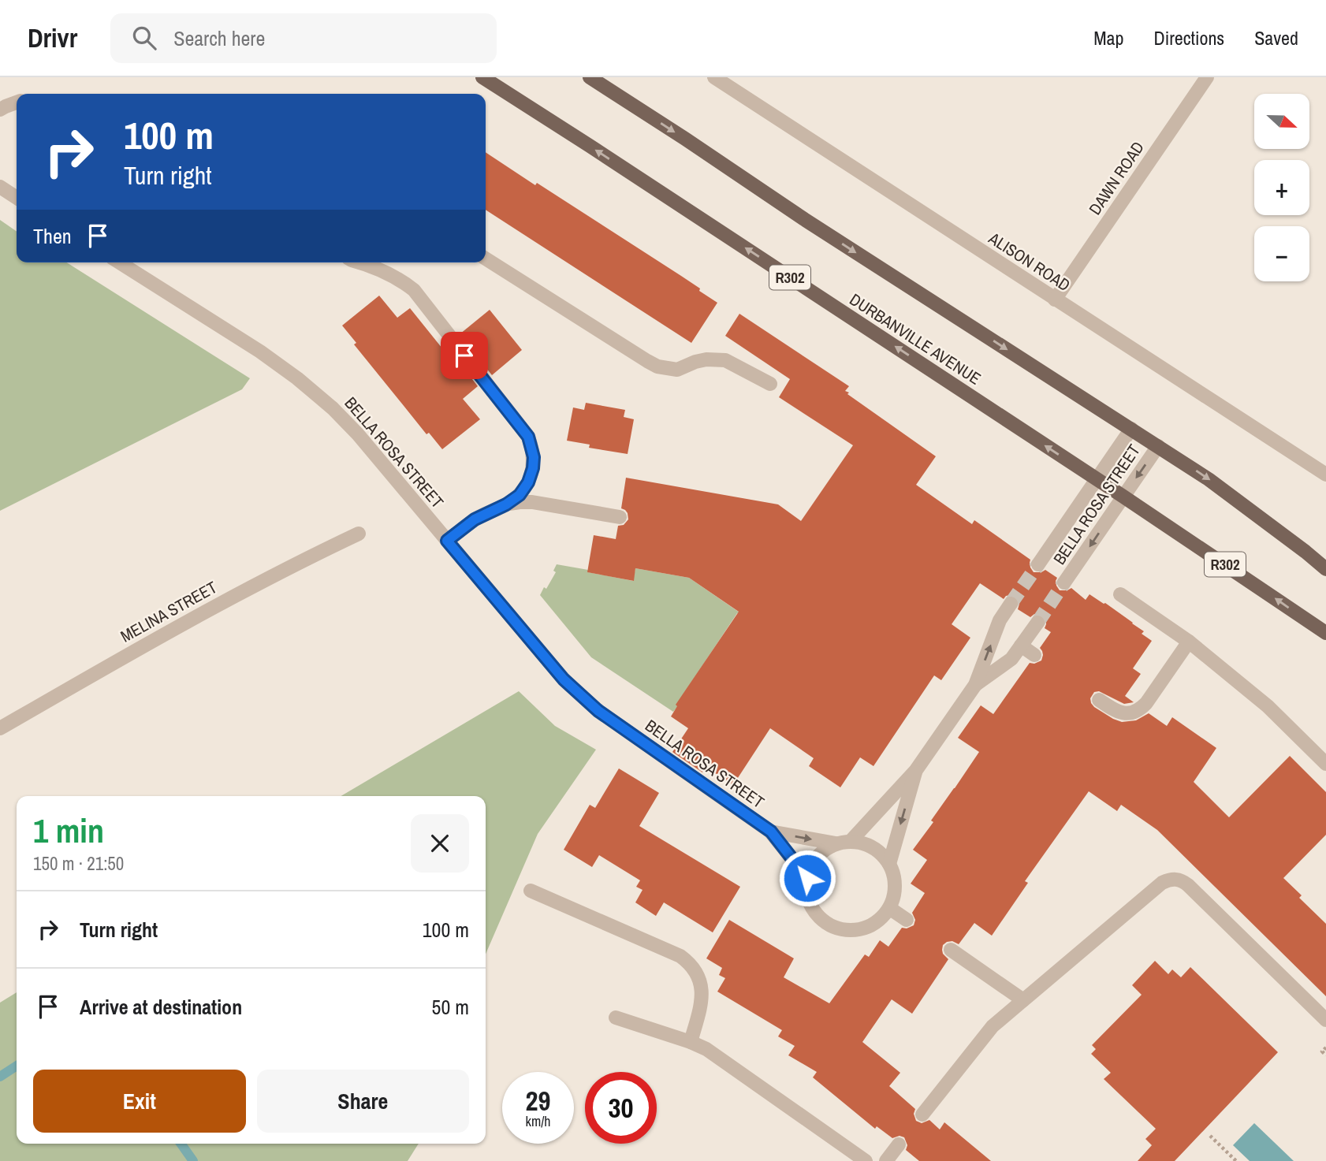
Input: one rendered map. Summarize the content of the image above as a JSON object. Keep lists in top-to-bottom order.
{
  "streets": {
    "main road": ["R302", "DURBANVILLE AVENUE"],
    "street": [
      "DAWN ROAD",
      "ALISON ROAD",
      "BELLA ROSA STREET",
      "MELINA STREET"
    ]
  },
  "crossings": [
    ["DAWN ROAD", "ALISON ROAD"],
    ["DURBANVILLE AVENUE", "BELLA ROSA STREET"]
  ],
  "north": "right",
  "page": {
    "header": "Drivr",
    "search": "Search here",
    "nav": ["Map", "Directions", "Saved"],
    "map_buttons": ["+", "−"],
    "turn": ["100 m", "Turn right"],
    "then": "Then",
    "heading": ["1 min", "150 m · 21:50"],
    "list": [
      {
        "name": "Turn right",
        "value": "100 m"
      },
      {
        "name": "Arrive at destination",
        "value": "50 m"
      }
    ],
    "buttons": ["Exit", "Share"],
    "speed": "29 km/h",
    "limit": "30"
  }
}
